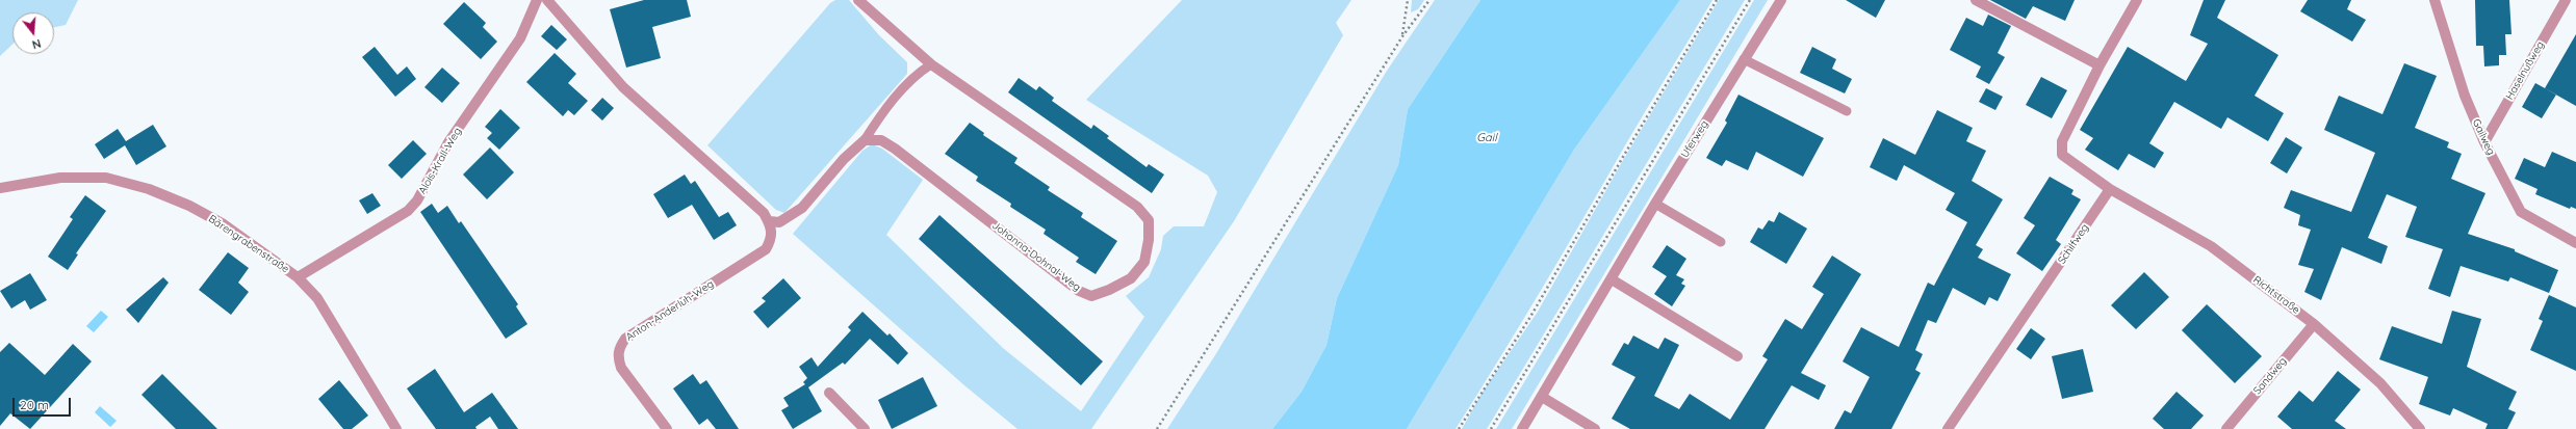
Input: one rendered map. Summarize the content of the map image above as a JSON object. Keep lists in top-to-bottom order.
{
  "streets": {
    "street": [
      "Haselnußweg",
      "Gailweg",
      "Uferweg",
      "Alois-Krall-Weg",
      "Bärengrabenstraße",
      "Schilfweg",
      "Johanna-Dohnal-Weg",
      "Richtstraße",
      "Anton-Anderluh-Weg",
      "Sandweg"
    ]
  },
  "crossings": [
    ["Haselnußweg", "Gailweg"],
    ["Alois-Krall-Weg", "Bärengrabenstraße"],
    ["Schilfweg", "Richtstraße"],
    ["Richtstraße", "Sandweg"]
  ],
  "water": ["Gail"],
  "scale_bar": "20 m",
  "north": "bottom"
}
